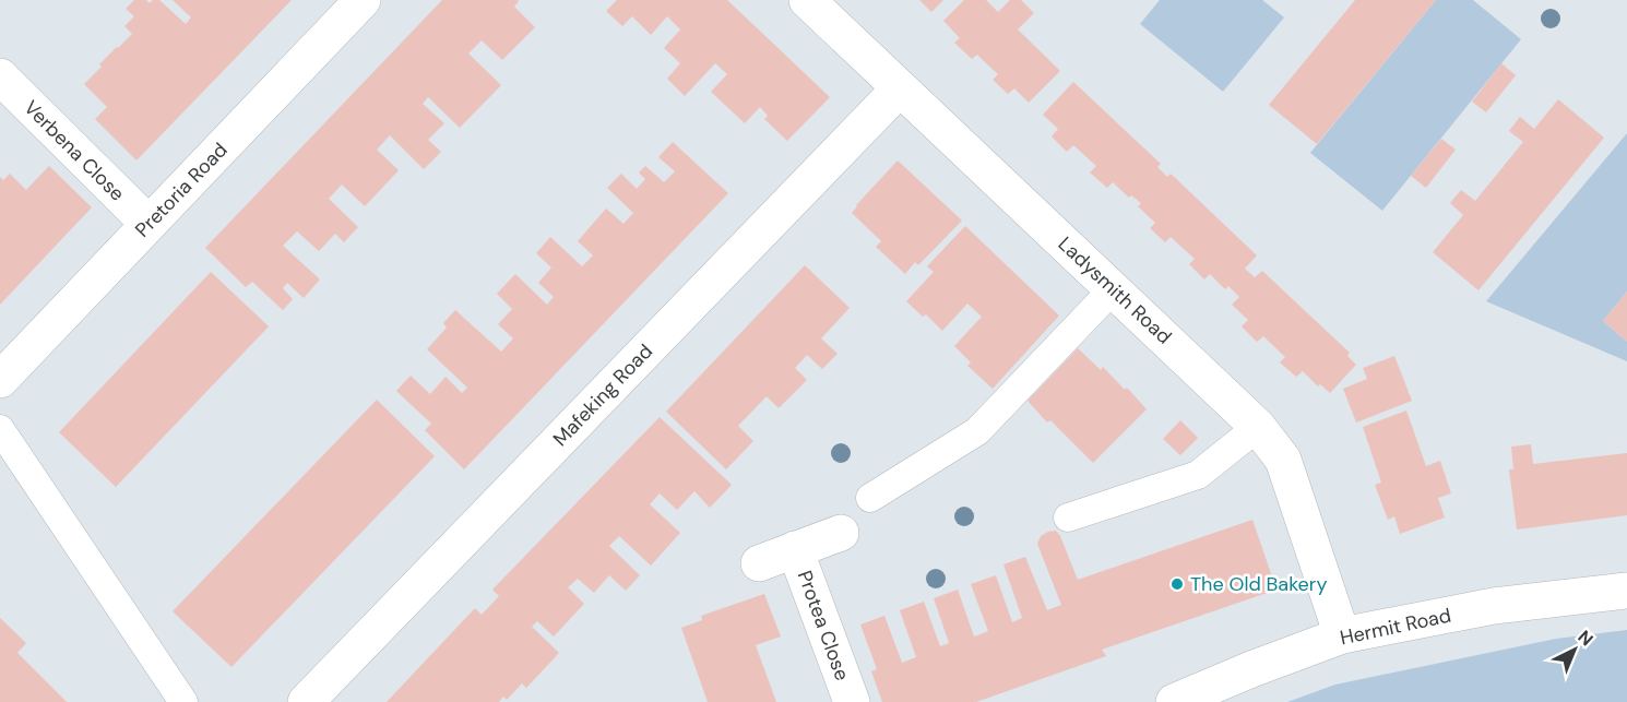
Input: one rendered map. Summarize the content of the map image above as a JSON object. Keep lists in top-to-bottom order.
{
  "streets": {
    "street": [
      "Verbena Close",
      "Pretoria Road",
      "Ladysmith Road",
      "Mafeking Road",
      "Protea Close",
      "Hermit Road"
    ]
  },
  "crossings": [
    ["Verbena Close", "Pretoria Road"],
    ["Ladysmith Road", "Mafeking Road"],
    ["Ladysmith Road", "Hermit Road"]
  ],
  "places": ["The Old Bakery"],
  "north": "top right"
}
